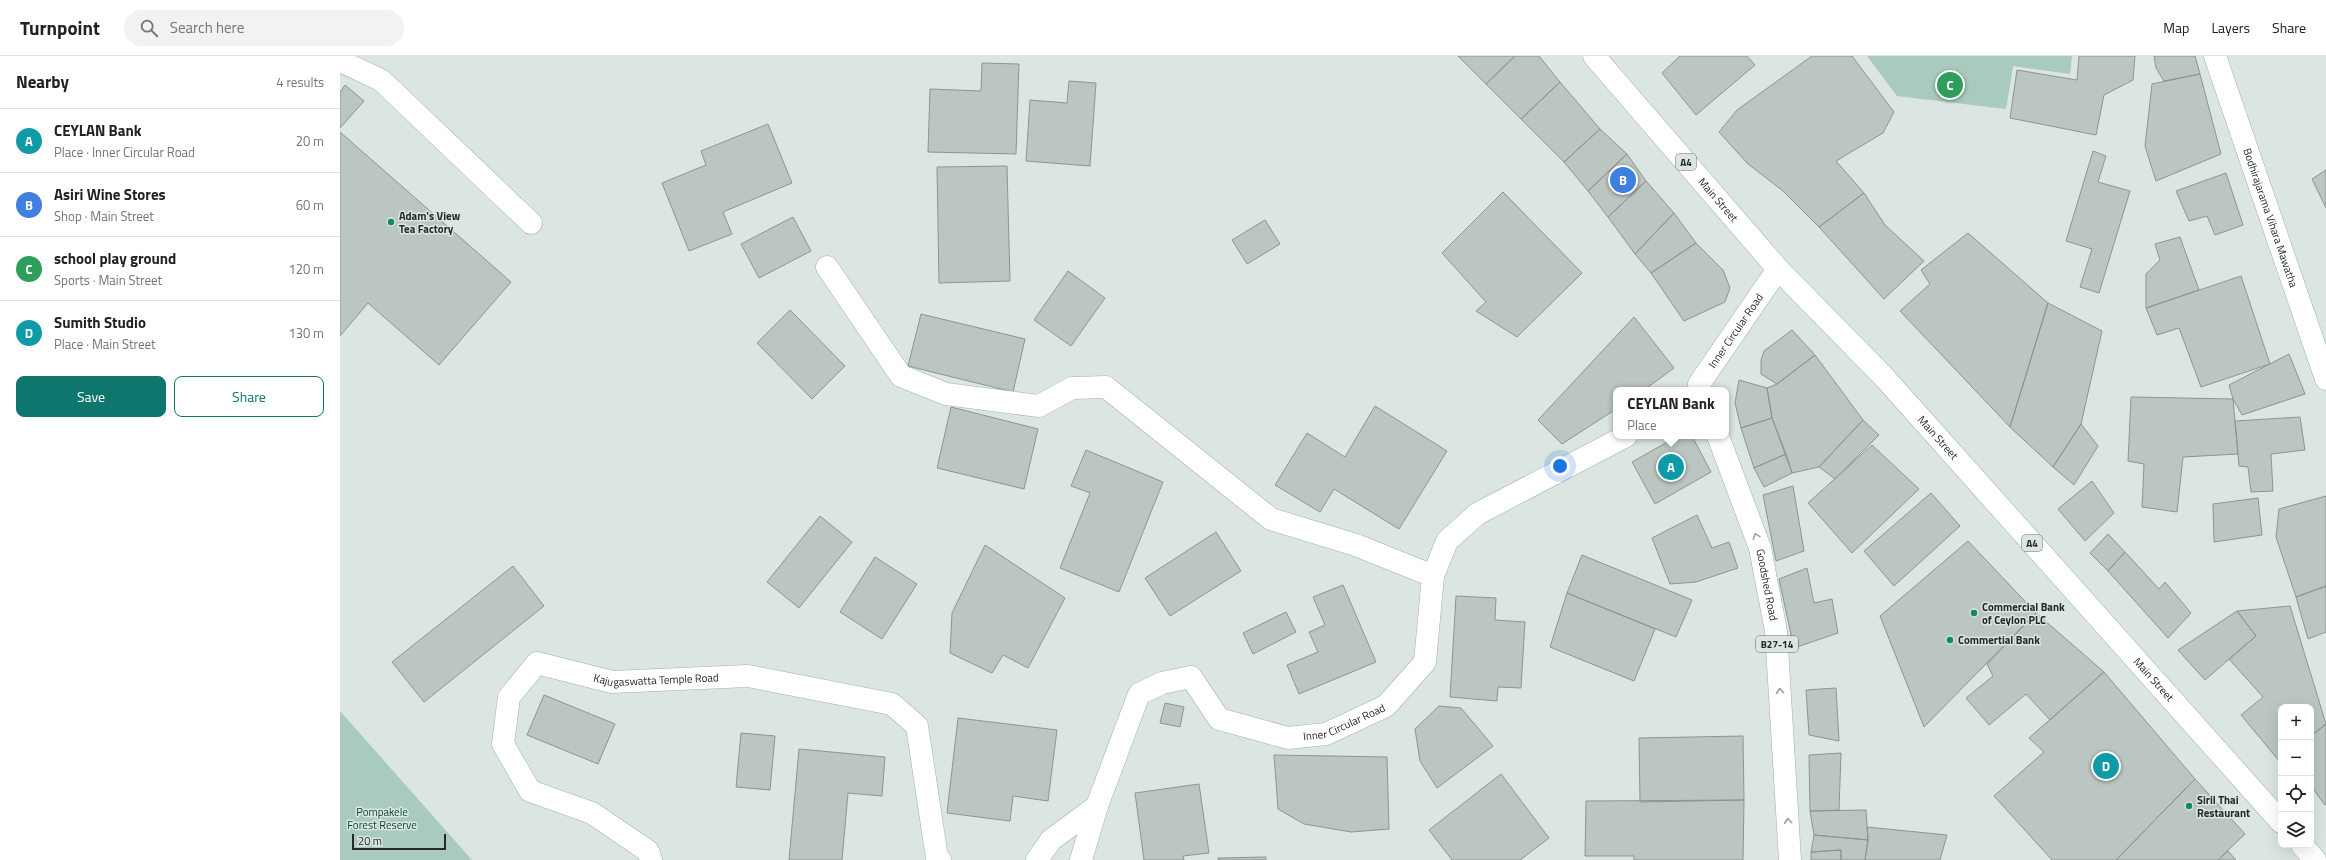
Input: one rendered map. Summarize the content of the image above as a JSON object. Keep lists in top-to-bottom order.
{
  "streets": {
    "main road": [
      "A4",
      "Main Street",
      "Bodhirajarama Vihara Mawatha",
      "Inner Circular Road",
      "Goodshed Road",
      "B27-14",
      "Kajugaswatta Temple Road"
    ]
  },
  "crossings": [
    ["Main Street", "Inner Circular Road"]
  ],
  "one_way": ["Goodshed Road"],
  "parks": ["Pompakele Forest Reserve"],
  "places": [
    "Adam's View Tea Factory",
    "Commercial Bank of Ceylon PLC",
    "Commertial Bank",
    "Siril Thai Restaurant"
  ],
  "scale_bar": "20 m",
  "page": {
    "header": "Turnpoint",
    "search": "Search here",
    "nav": ["Map", "Layers", "Share"],
    "heading": ["Nearby", "4 results"],
    "pins": [
      "C",
      "B",
      "A",
      "D"
    ],
    "list": [
      {
        "mark": "A",
        "name": "CEYLAN Bank",
        "note": "Place · Inner Circular Road",
        "value": "20 m"
      },
      {
        "mark": "B",
        "name": "Asiri Wine Stores",
        "note": "Shop · Main Street",
        "value": "60 m"
      },
      {
        "mark": "C",
        "name": "school play ground",
        "note": "Sports · Main Street",
        "value": "120 m"
      },
      {
        "mark": "D",
        "name": "Sumith Studio",
        "note": "Place · Main Street",
        "value": "130 m"
      }
    ],
    "buttons": ["Save", "Share"],
    "popup": ["CEYLAN Bank", "Place"],
    "map_buttons": ["+", "−"],
    "scale": "20 m"
  }
}
